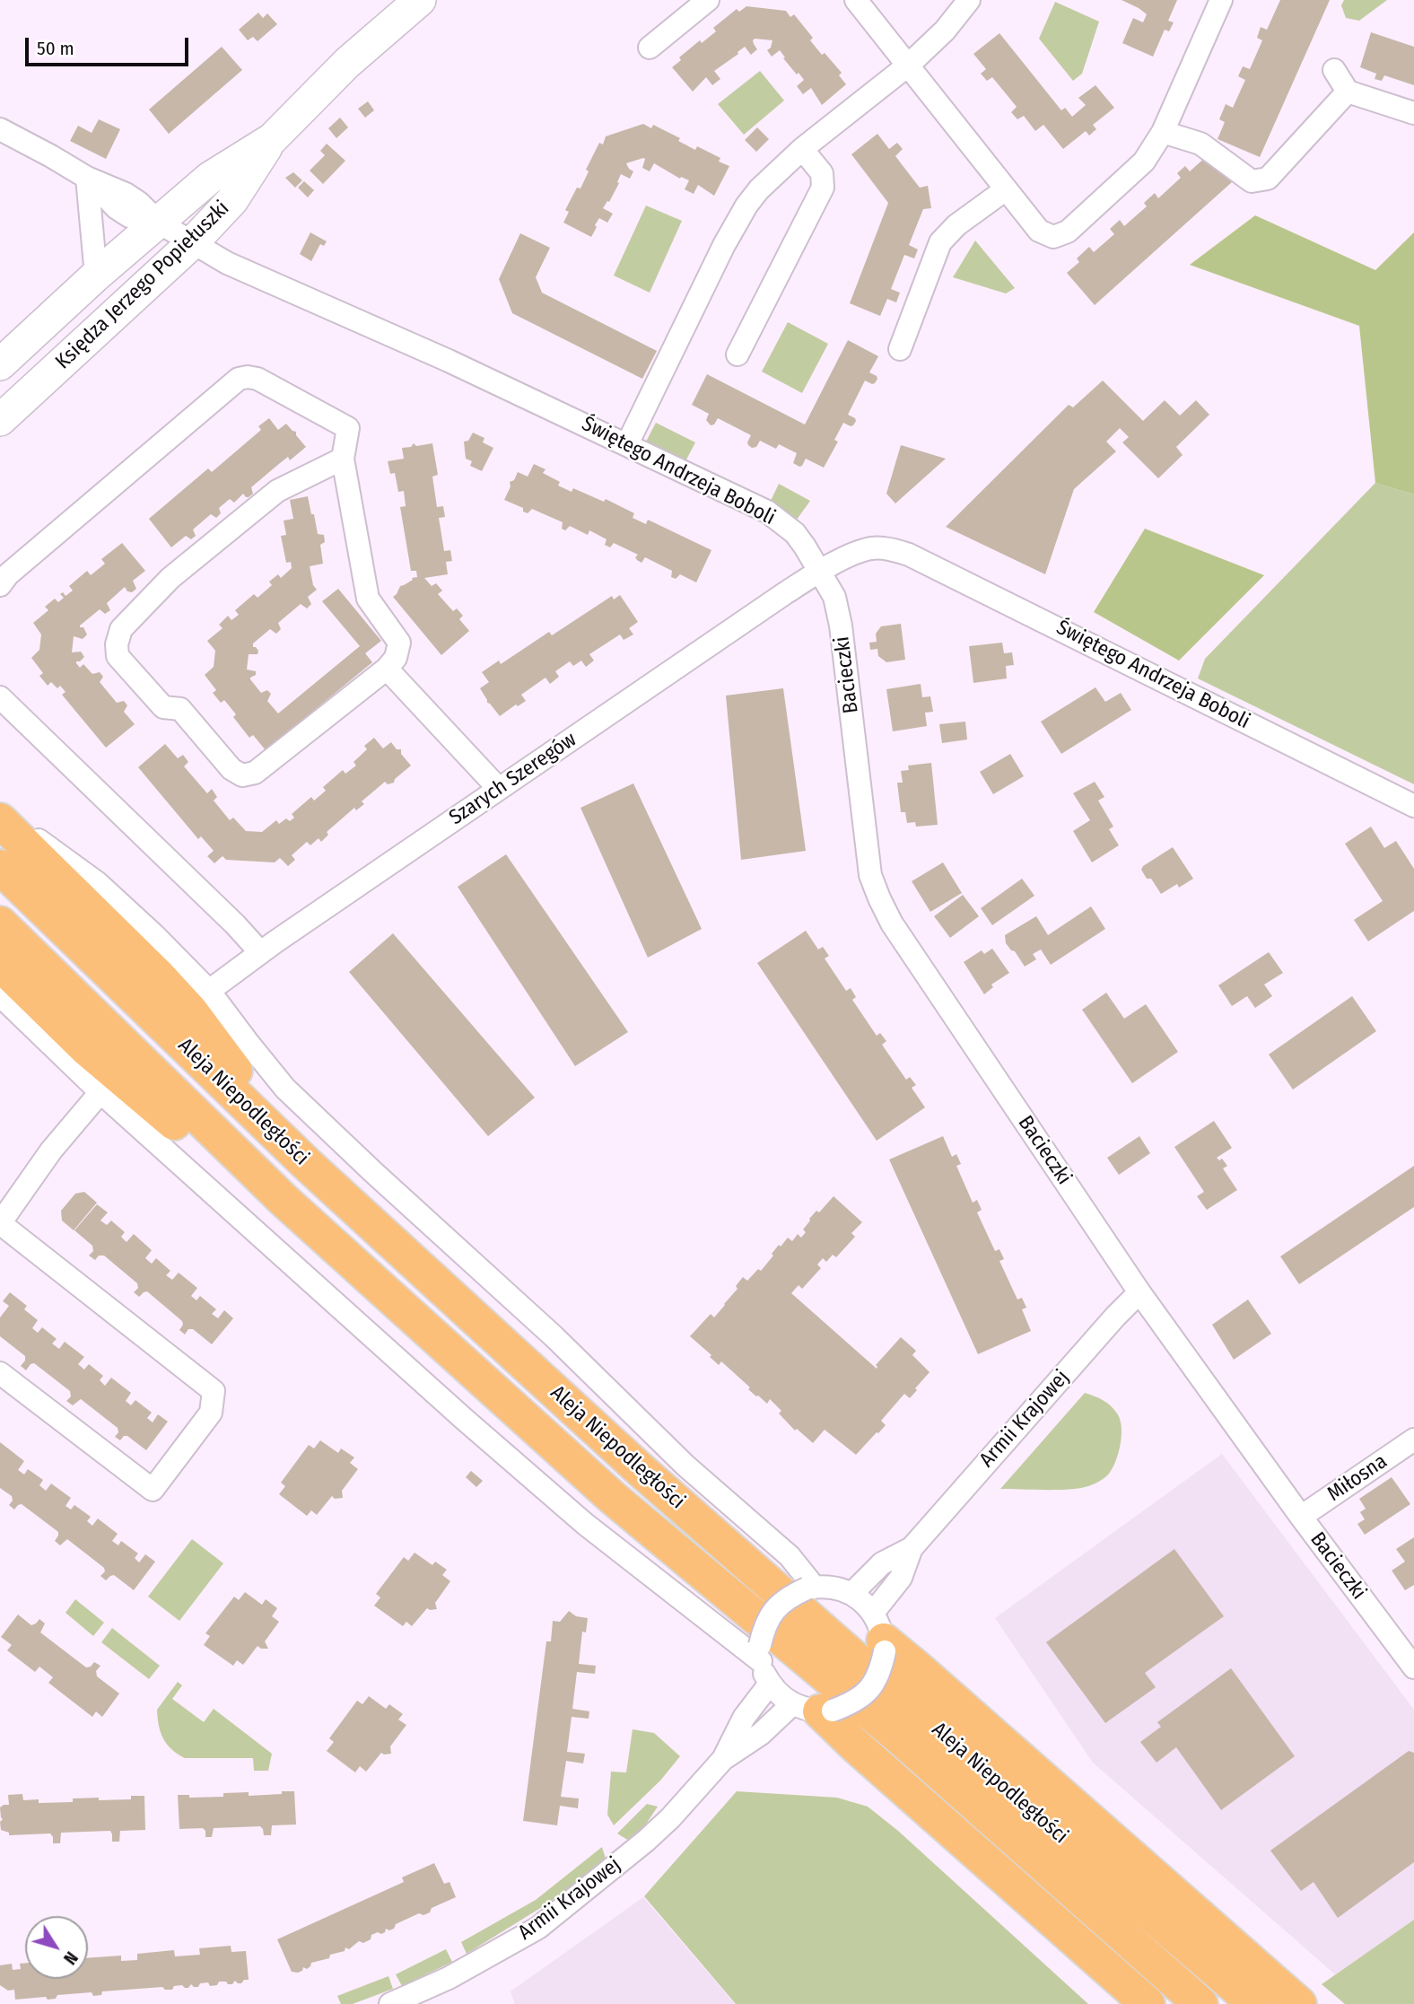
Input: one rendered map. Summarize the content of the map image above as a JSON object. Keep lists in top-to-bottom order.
{
  "streets": {
    "main road": ["Aleja Niepodległości"],
    "street": [
      "Księdza Jerzego Popiełuszki",
      "Świętego Andrzeja Boboli",
      "Bacieczki",
      "Szarych Szeregów",
      "Armii Krajowej",
      "Miłosna"
    ]
  },
  "crossings": [
    ["Księdza Jerzego Popiełuszki", "Świętego Andrzeja Boboli"],
    ["Świętego Andrzeja Boboli", "Bacieczki"],
    ["Świętego Andrzeja Boboli", "Szarych Szeregów"],
    ["Bacieczki", "Szarych Szeregów"],
    ["Bacieczki", "Armii Krajowej"],
    ["Bacieczki", "Miłosna"]
  ],
  "scale_bar": "50 m",
  "north": "bottom right"
}
